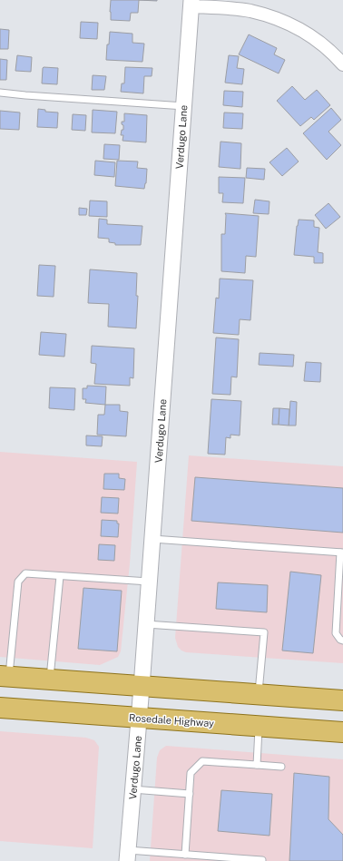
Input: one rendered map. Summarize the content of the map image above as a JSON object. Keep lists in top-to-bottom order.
{
  "streets": {
    "main road": ["Rosedale Highway"],
    "street": ["Verdugo Lane"]
  },
  "crossings": [
    ["Verdugo Lane", "Rosedale Highway"]
  ]
}
